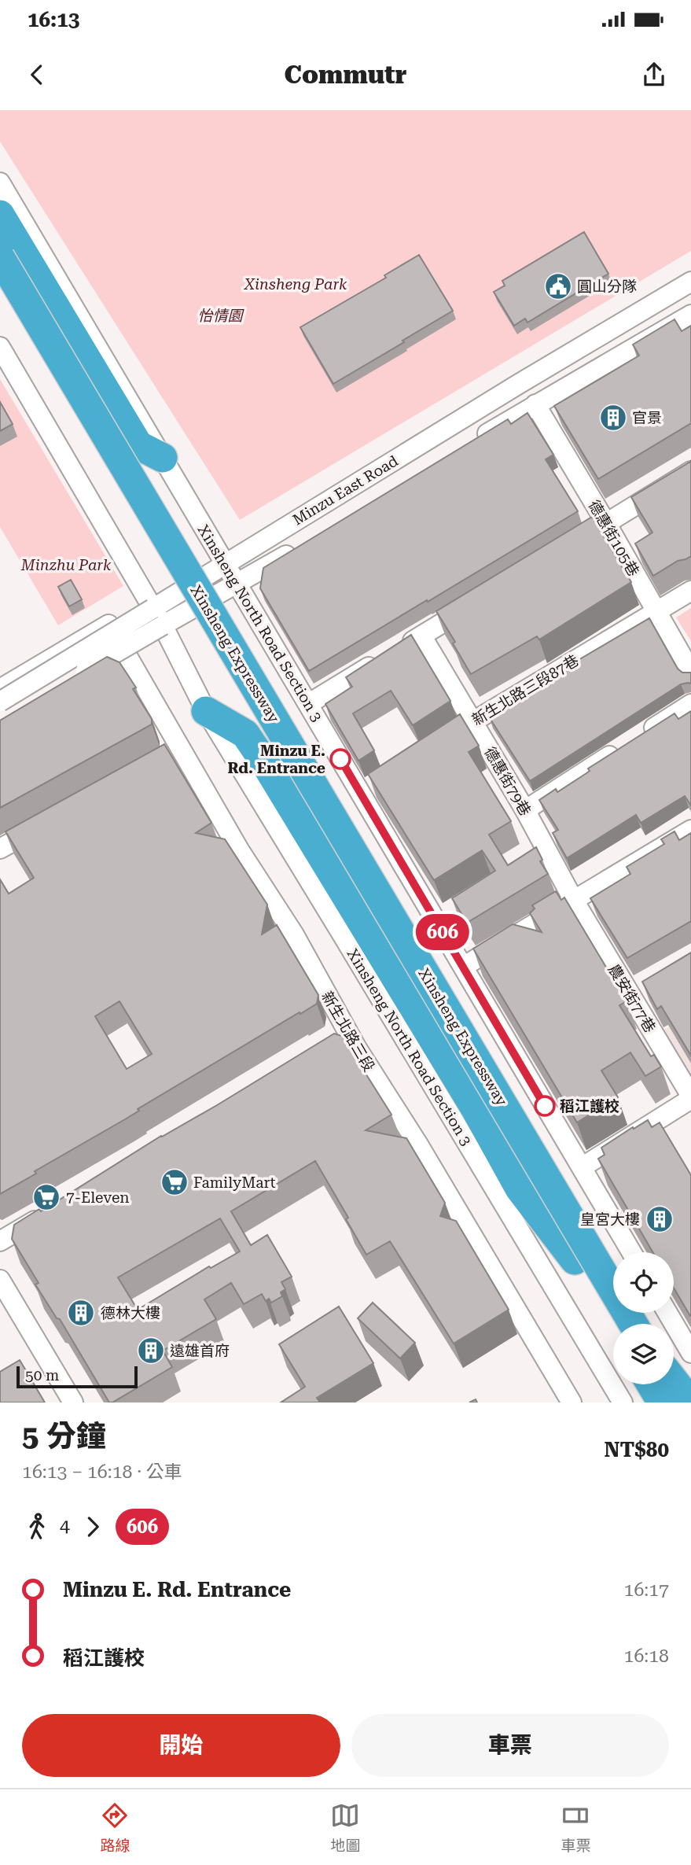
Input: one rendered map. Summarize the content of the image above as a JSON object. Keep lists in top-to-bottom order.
{
  "streets": {
    "highway": ["Xinsheng Expressway"],
    "street": [
      "Minzu East Road",
      "德惠街105巷",
      "Xinsheng North Road Section 3",
      "新生北路三段87巷",
      "德惠街79巷",
      "農安街77巷",
      "新生北路三段"
    ]
  },
  "crossings": [
    ["Minzu East Road", "Xinsheng North Road Section 3"],
    ["德惠街105巷", "新生北路三段87巷"],
    ["新生北路三段87巷", "德惠街79巷"],
    ["德惠街79巷", "農安街77巷"]
  ],
  "parks": ["Xinsheng Park", "怡情園", "Minzhu Park"],
  "places": {
    "public building": ["圓山分隊"],
    "building": [
      "官景",
      "皇宮大樓",
      "德林大樓",
      "遠雄首府"
    ],
    "other": ["Minzu E. Rd. Entrance", "稻江護校"],
    "supermarket": ["FamilyMart", "7-Eleven"]
  },
  "lines": ["bus line 606"],
  "scale_bar": "50 m",
  "page": {
    "status": "16:13",
    "header": "Commutr",
    "on_map": "606",
    "scale": "50 m",
    "heading": ["5 分鐘", "16:13 – 16:18 · 公車", "NT$80"],
    "legs": ["4", "606"],
    "list": [
      {
        "name": "Minzu E. Rd. Entrance",
        "value": "16:17"
      },
      {
        "name": "稻江護校",
        "value": "16:18"
      }
    ],
    "buttons": ["開始", "車票"],
    "tabs": ["路線", "地圖", "車票"]
  }
}
